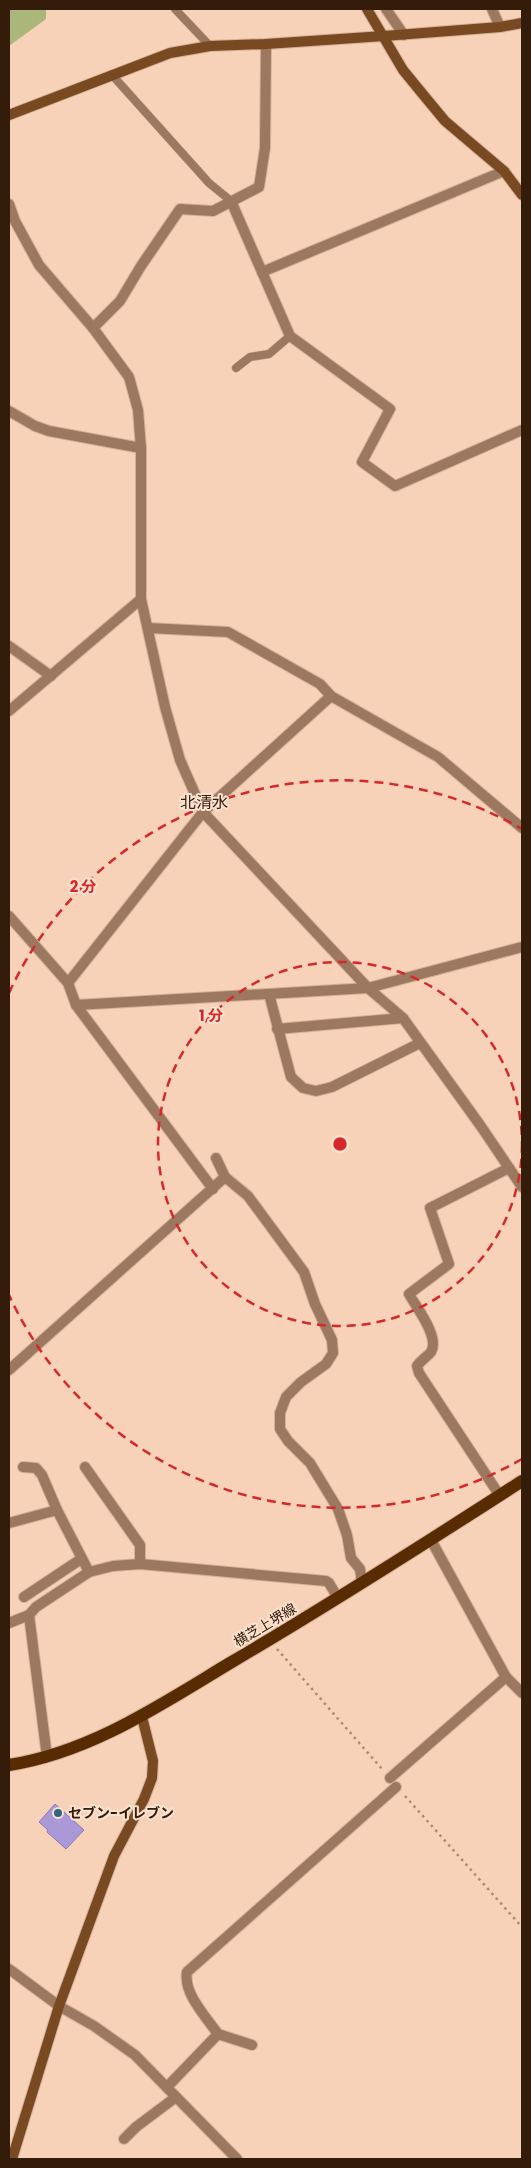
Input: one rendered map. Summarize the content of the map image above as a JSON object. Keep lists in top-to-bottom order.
{
  "streets": {
    "main road": ["横芝上堺線"]
  },
  "districts": ["北清水"],
  "places": ["セブン-イレブン"],
  "rings": ["2 分", "1 分"]
}
